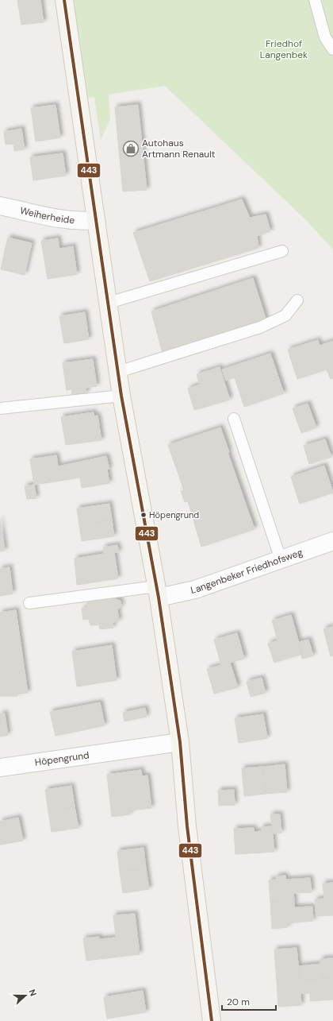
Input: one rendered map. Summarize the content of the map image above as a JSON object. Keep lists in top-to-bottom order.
{
  "streets": {
    "street": ["Weiherheide", "Langenbeker Friedhofsweg", "Höpengrund"]
  },
  "parks": ["Friedhof Langenbek"],
  "places": {
    "shop": ["Autohaus Artmann Renault"],
    "other": ["Höpengrund"]
  },
  "lines": ["transit line 443"],
  "scale_bar": "20 m",
  "north": "right"
}
